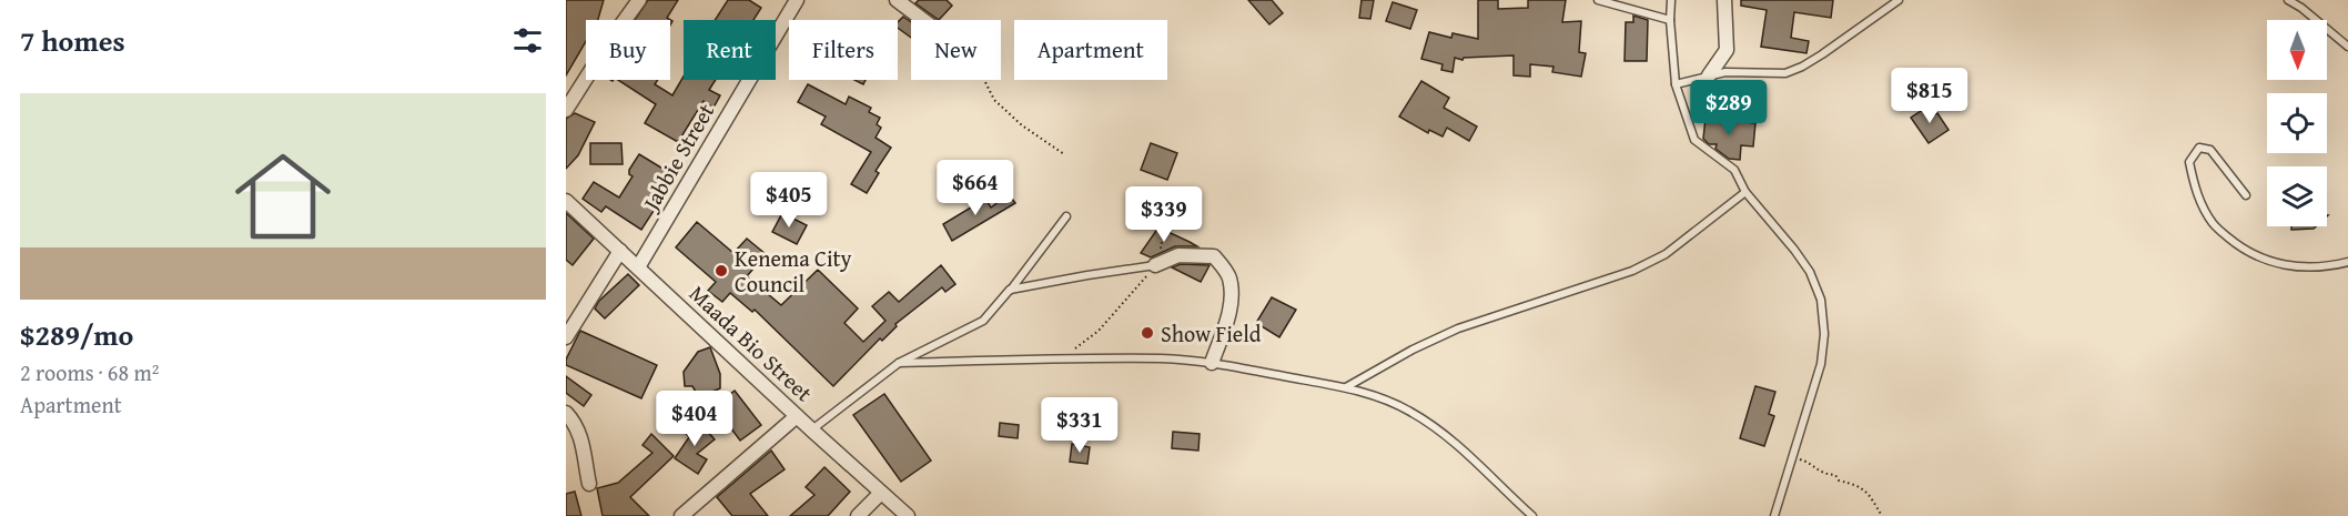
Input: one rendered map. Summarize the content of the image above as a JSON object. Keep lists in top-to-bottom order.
{
  "streets": {
    "street": ["Jabbie Street", "Maada Bio Street"]
  },
  "crossings": [
    ["Jabbie Street", "Maada Bio Street"]
  ],
  "places": ["Kenema City Council", "Show Field"],
  "north": "bottom",
  "page": {
    "heading": "7 homes",
    "chip": [
      "Buy",
      "Rent",
      "Filters",
      "New",
      "Apartment"
    ],
    "price": [
      "$815",
      "$289",
      "$664",
      "$405",
      "$339",
      "$404",
      "$331"
    ],
    "list": [
      {
        "name": "$289/mo",
        "note": "2 rooms · 68 m² · Apartment"
      }
    ]
  }
}
